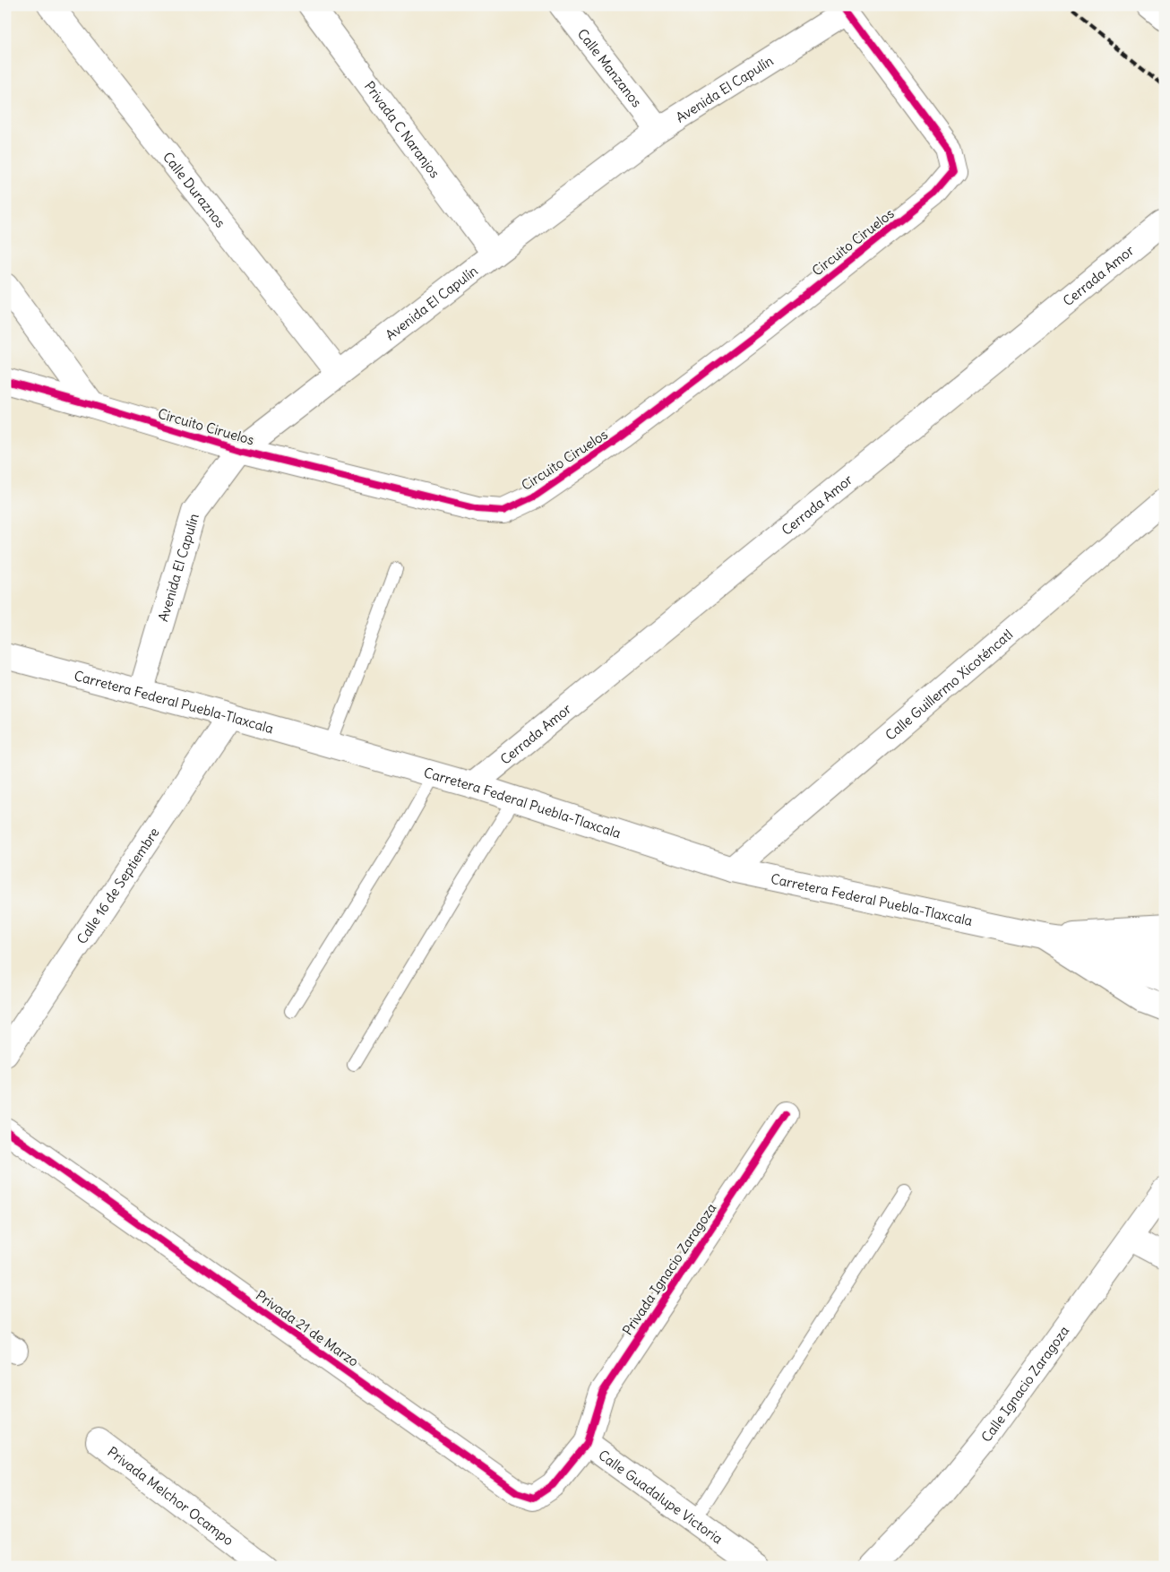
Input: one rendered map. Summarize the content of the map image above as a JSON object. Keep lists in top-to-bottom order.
{
  "streets": {
    "street": [
      "Calle Manzanos",
      "Avenida El Capulín",
      "Privada C Naranjos",
      "Calle Duraznos",
      "Circuito Ciruelos",
      "Cerrada Amor",
      "Calle Guillermo Xicoténcatl",
      "Carretera Federal Puebla-Tlaxcala",
      "Calle 16 de Septiembre",
      "Privada Ignacio Zaragoza",
      "Privada 21 de Marzo",
      "Calle Ignacio Zaragoza",
      "Privada Melchor Ocampo",
      "Calle Guadalupe Victoria"
    ]
  },
  "crossings": [
    ["Calle Manzanos", "Avenida El Capulín"],
    ["Avenida El Capulín", "Privada C Naranjos"],
    ["Avenida El Capulín", "Calle Duraznos"],
    ["Avenida El Capulín", "Circuito Ciruelos"],
    ["Avenida El Capulín", "Carretera Federal Puebla-Tlaxcala"],
    ["Cerrada Amor", "Carretera Federal Puebla-Tlaxcala"],
    ["Calle Guillermo Xicoténcatl", "Carretera Federal Puebla-Tlaxcala"],
    ["Carretera Federal Puebla-Tlaxcala", "Calle 16 de Septiembre"],
    ["Privada Ignacio Zaragoza", "Privada 21 de Marzo"],
    ["Privada Ignacio Zaragoza", "Calle Guadalupe Victoria"],
    ["Privada 21 de Marzo", "Calle Guadalupe Victoria"]
  ]
}
